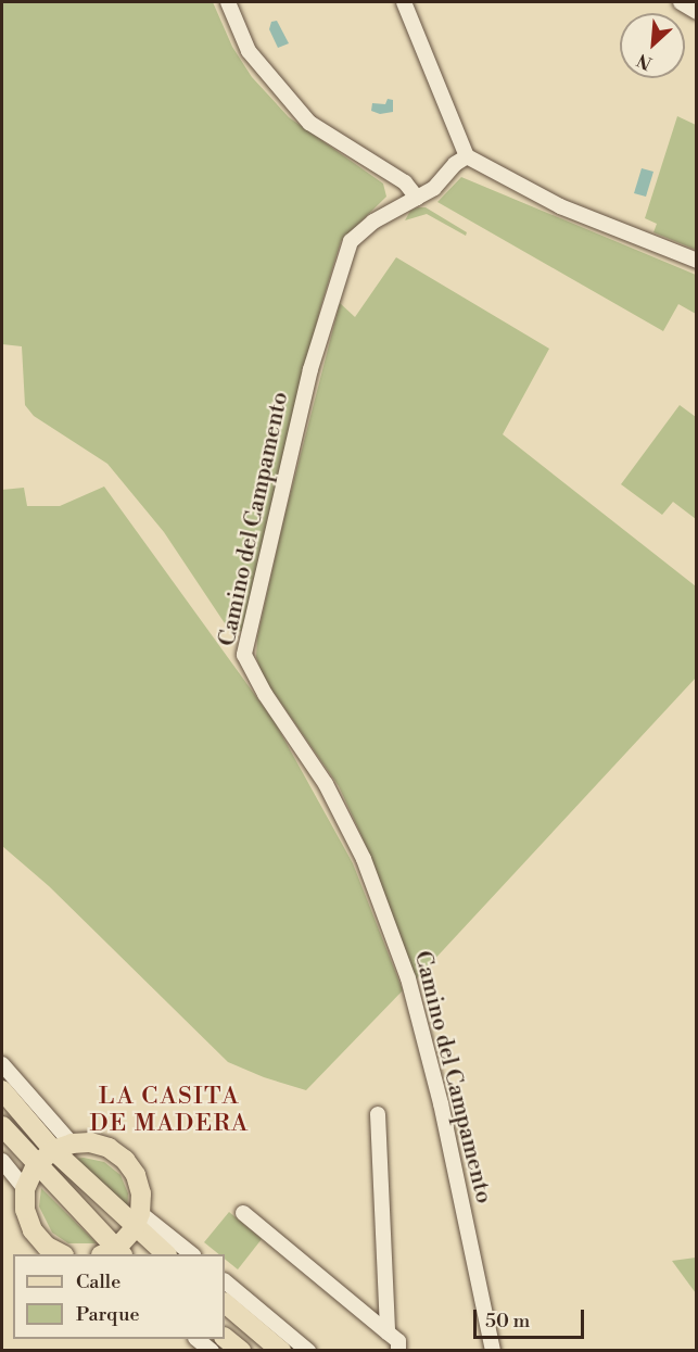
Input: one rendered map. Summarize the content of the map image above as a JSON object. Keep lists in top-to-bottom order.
{
  "streets": {
    "street": ["Camino del Campamento"]
  },
  "districts": ["LA CASITA DE MADERA"],
  "legend": ["Calle", "Parque"],
  "scale_bar": "50 m",
  "north": "bottom left"
}
